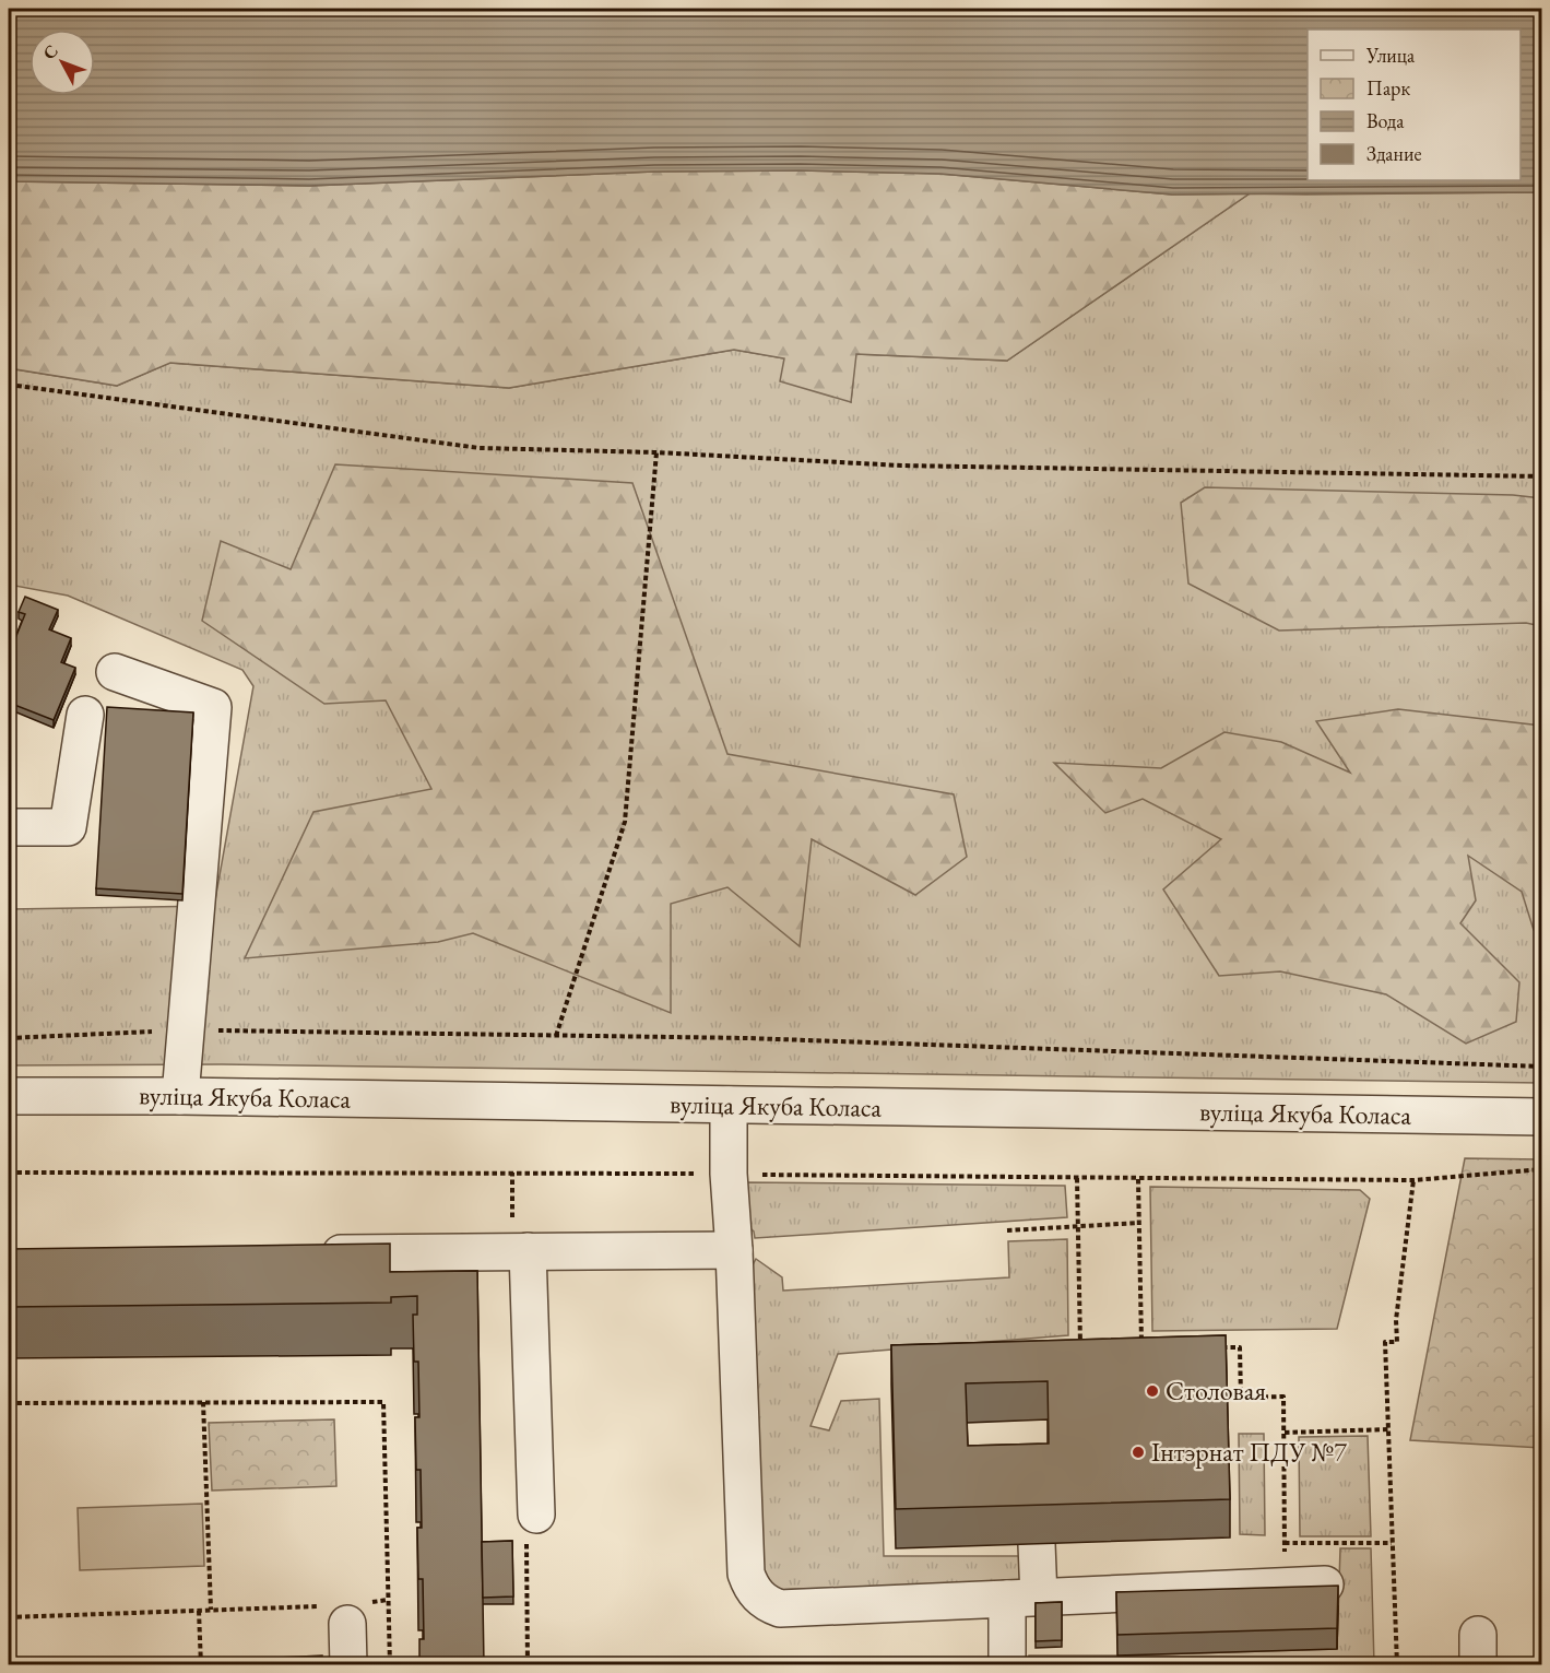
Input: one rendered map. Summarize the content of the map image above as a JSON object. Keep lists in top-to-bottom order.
{
  "streets": {
    "street": ["вуліца Якуба Коласа"]
  },
  "places": ["Столовая", "Інтэрнат ПДУ №7"],
  "legend": [
    "Улица",
    "Парк",
    "Вода",
    "Здание"
  ],
  "north": "top left"
}
